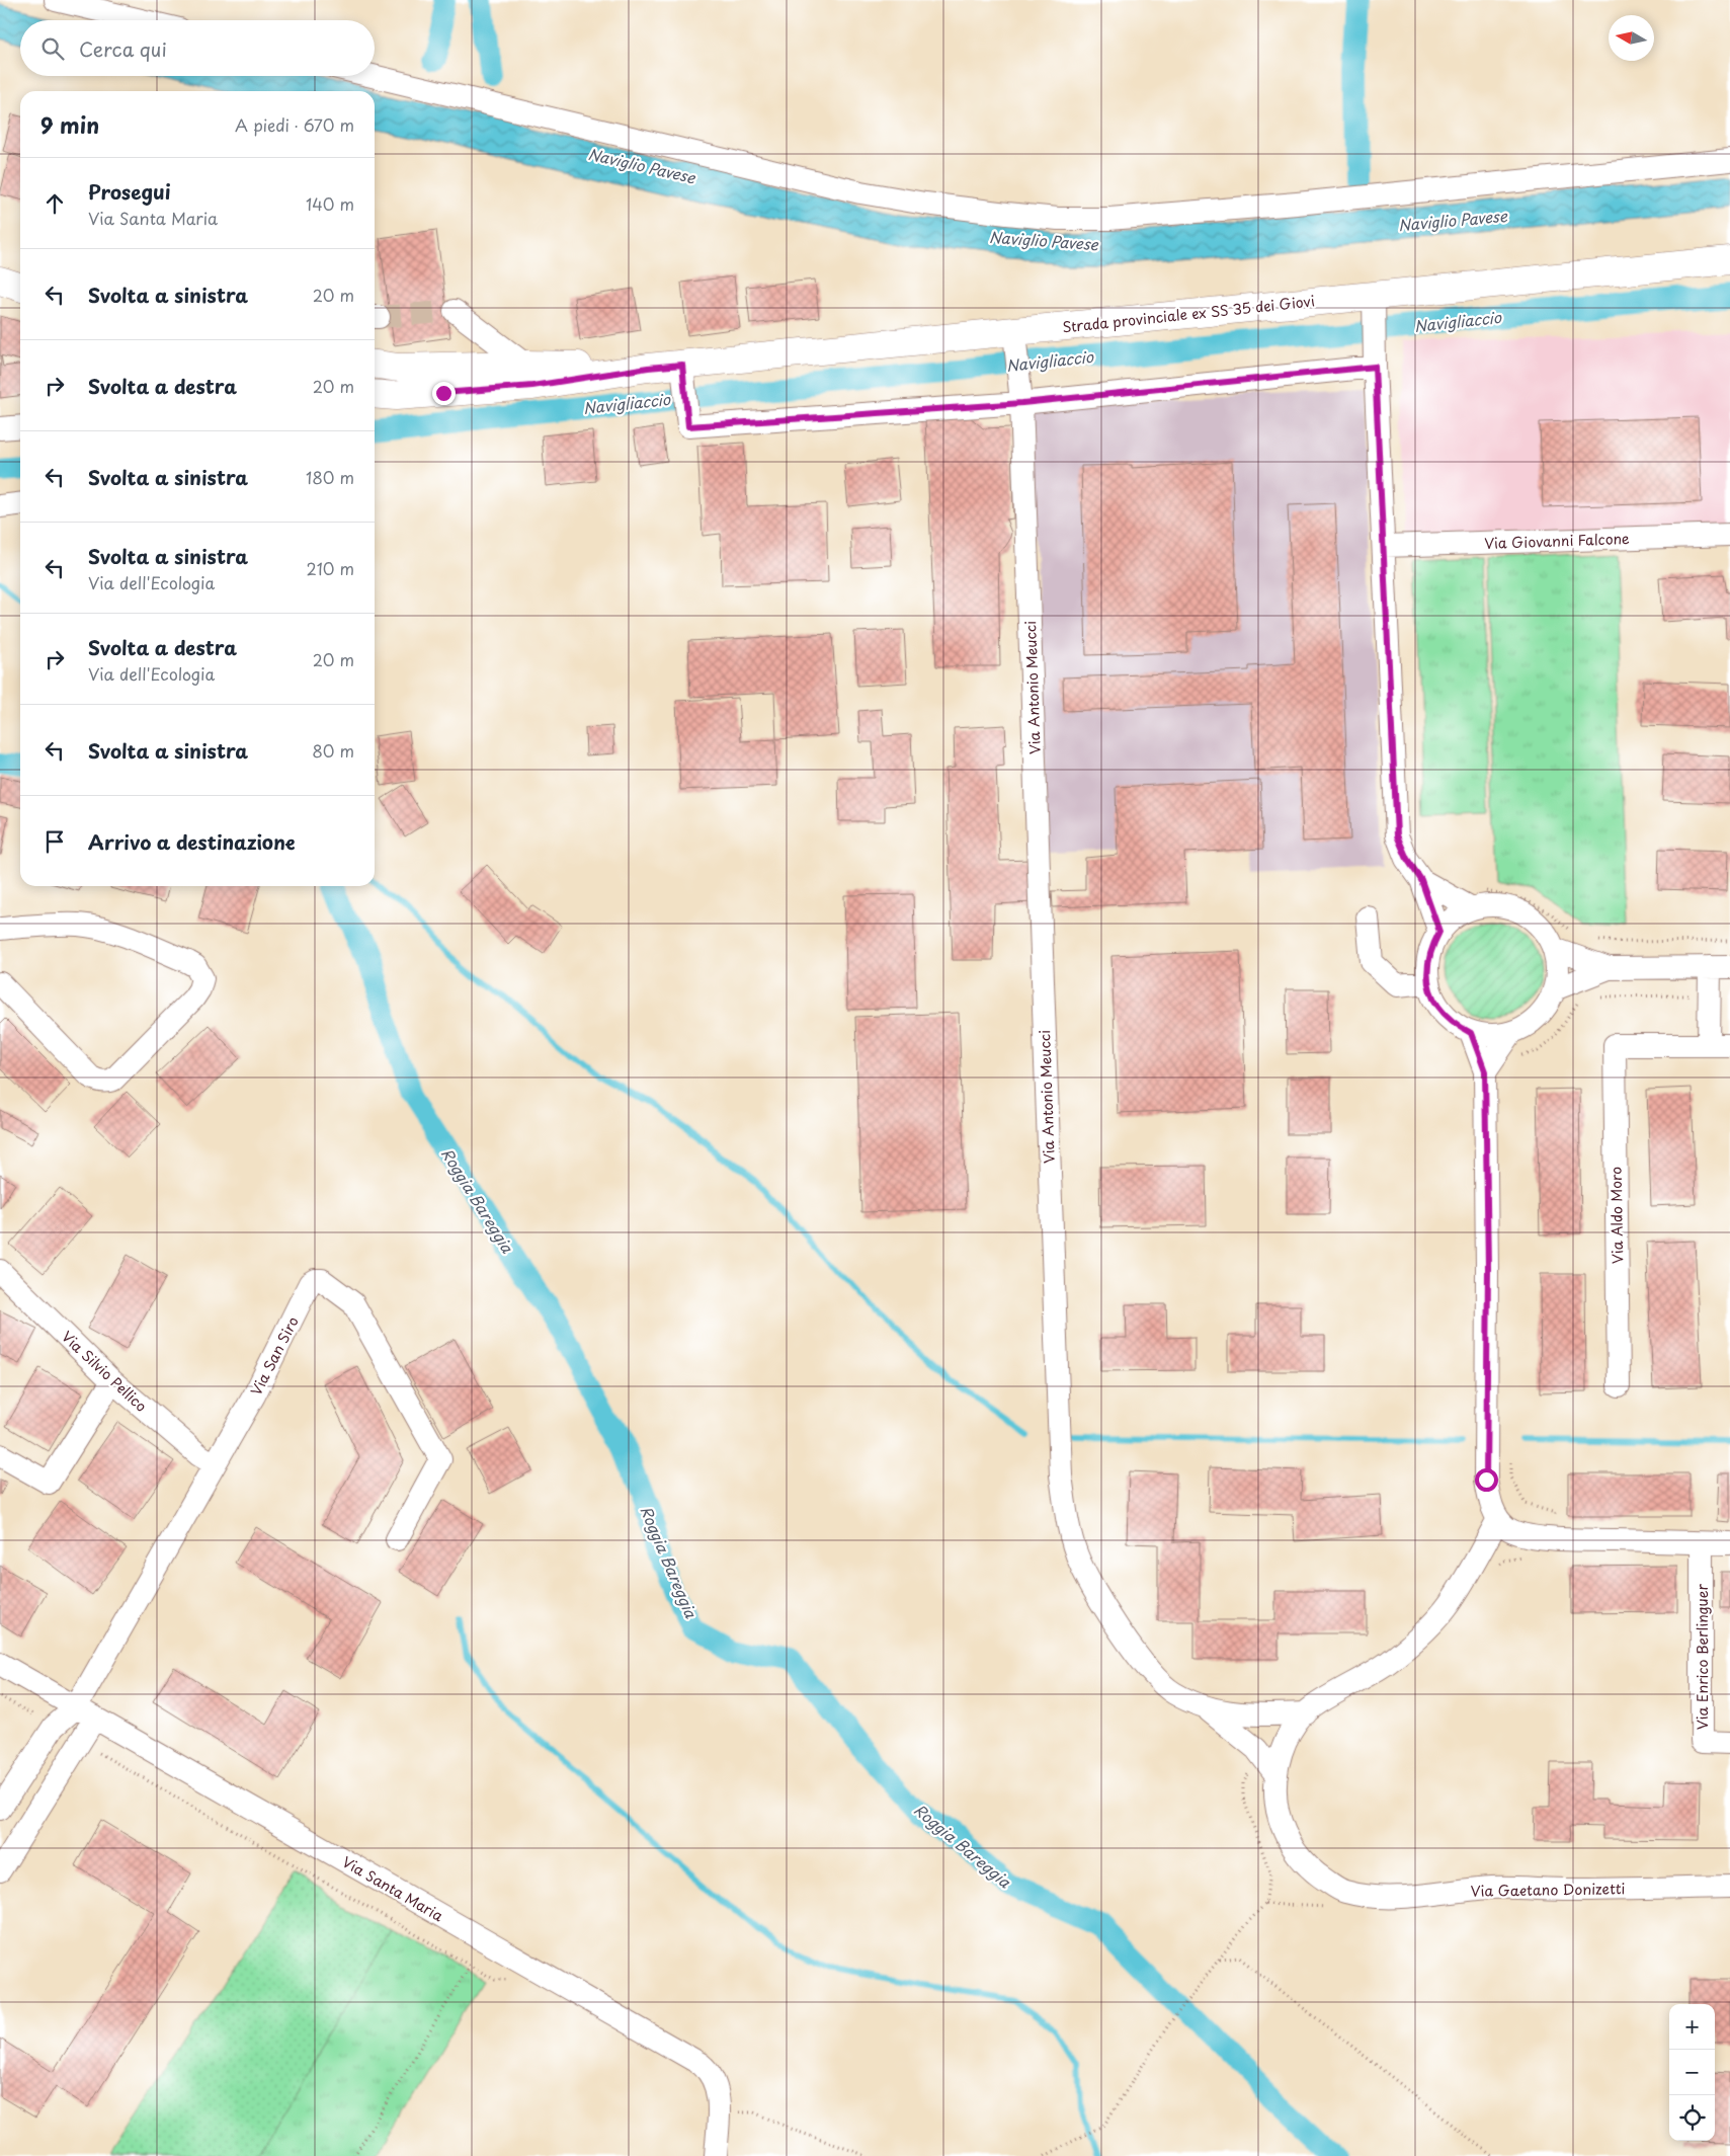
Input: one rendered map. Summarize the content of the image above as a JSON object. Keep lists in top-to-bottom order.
{
  "streets": {
    "main road": ["Strada provinciale ex SS 35 dei Giovi"],
    "street": [
      "Via Giovanni Falcone",
      "Via Antonio Meucci",
      "Via Aldo Moro",
      "Via San Siro",
      "Via Silvio Pellico",
      "Via Enrico Berlinguer",
      "Via Santa Maria",
      "Via Gaetano Donizetti"
    ]
  },
  "crossings": [
    ["Strada provinciale ex SS 35 dei Giovi", "Via Antonio Meucci"],
    ["Via Antonio Meucci", "Via Gaetano Donizetti"],
    ["Via San Siro", "Via Silvio Pellico"],
    ["Via San Siro", "Via Santa Maria"]
  ],
  "water": ["Naviglio Pavese", "Navigliaccio", "Roggia Bareggia"],
  "north": "left",
  "page": {
    "search": "Cerca qui",
    "heading": ["9 min", "A piedi · 670 m"],
    "list": [
      ["Prosegui", "Via Santa Maria", "140 m"],
      ["Svolta a sinistra", "20 m"],
      ["Svolta a destra", "20 m"],
      ["Svolta a sinistra", "180 m"],
      ["Svolta a sinistra", "Via dell'Ecologia", "210 m"],
      ["Svolta a destra", "Via dell'Ecologia", "20 m"],
      ["Svolta a sinistra", "80 m"],
      "Arrivo a destinazione"
    ],
    "map_buttons": ["+", "−"]
  }
}
